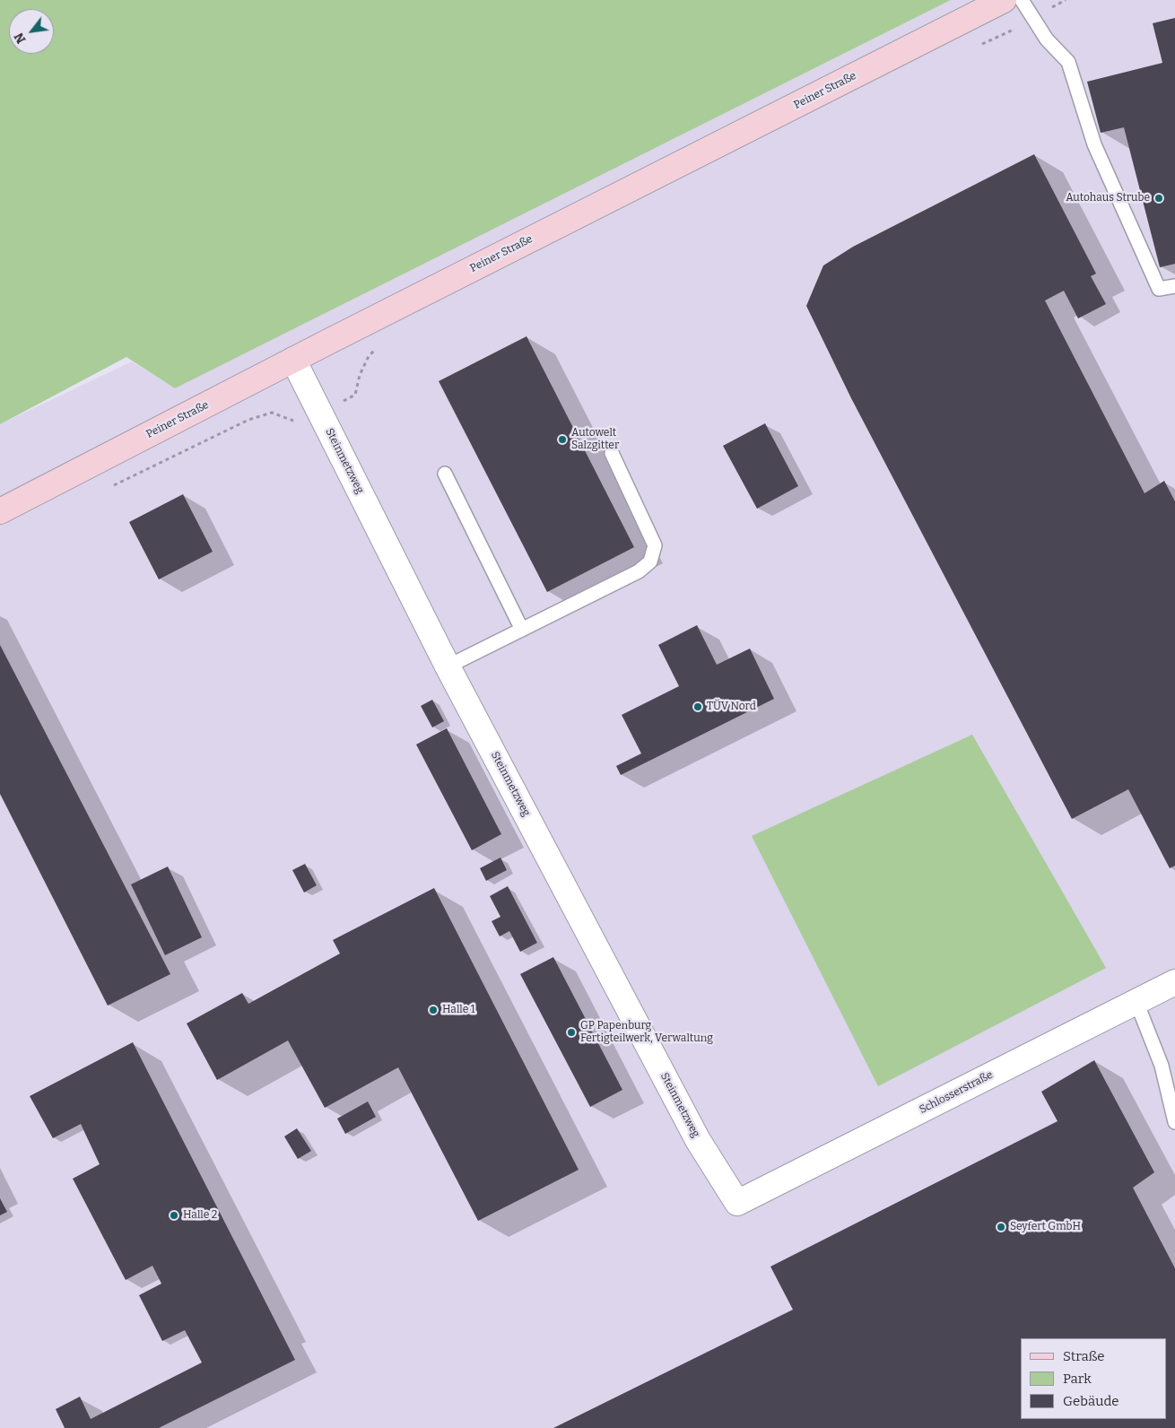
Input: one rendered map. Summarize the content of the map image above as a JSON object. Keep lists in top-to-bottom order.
{
  "streets": {
    "main road": ["Peiner Straße"],
    "street": ["Steinmetzweg", "Schlosserstraße"]
  },
  "crossings": [
    ["Peiner Straße", "Steinmetzweg"],
    ["Steinmetzweg", "Schlosserstraße"]
  ],
  "places": [
    "Autohaus Strube",
    "Autowelt Salzgitter",
    "TÜV Nord",
    "Halle 1",
    "GP Papenburg Fertigteilwerk, Verwaltung",
    "Halle 2",
    "Seyfert GmbH"
  ],
  "legend": ["Straße", "Park", "Gebäude"],
  "north": "bottom left"
}
